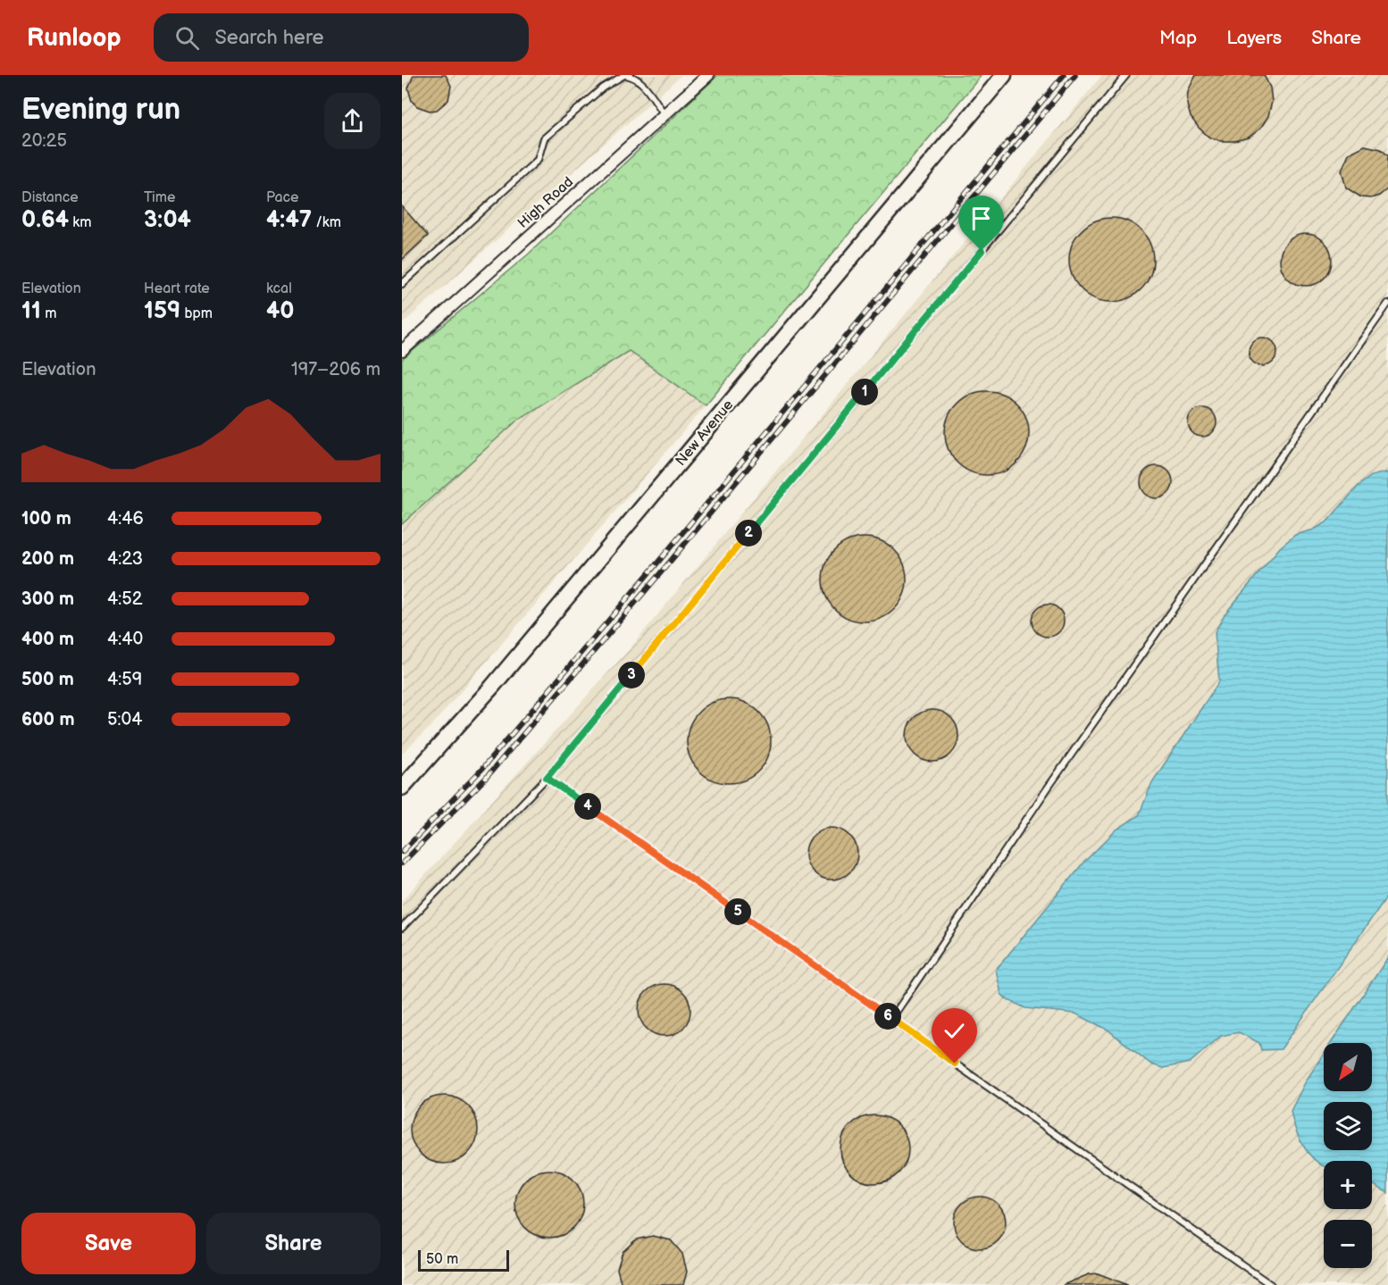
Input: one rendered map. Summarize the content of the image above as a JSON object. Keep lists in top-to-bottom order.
{
  "streets": {
    "main road": ["New Avenue"],
    "street": ["High Road"]
  },
  "scale_bar": "50 m",
  "north": "bottom left",
  "page": {
    "header": "Runloop",
    "search": "Search here",
    "nav": ["Map", "Layers", "Share"],
    "heading": ["Evening run", "20:25"],
    "stats": [
      ["Distance", "0.64 km"],
      ["Time", "3:04"],
      ["Pace", "4:47 /km"],
      ["Elevation", "11 m"],
      ["Heart rate", "159 bpm"],
      ["kcal", "40"]
    ],
    "chart": ["Elevation", "197–206 m"],
    "pins": [
      "1",
      "2",
      "3",
      "4",
      "5",
      "6"
    ],
    "list": [
      {
        "name": "100 m",
        "note": "4:46"
      },
      {
        "name": "200 m",
        "note": "4:23"
      },
      {
        "name": "300 m",
        "note": "4:52"
      },
      {
        "name": "400 m",
        "note": "4:40"
      },
      {
        "name": "500 m",
        "note": "4:59"
      },
      {
        "name": "600 m",
        "note": "5:04"
      }
    ],
    "map_buttons": ["+", "−"],
    "buttons": ["Save", "Share"],
    "scale": "50 m"
  }
}
